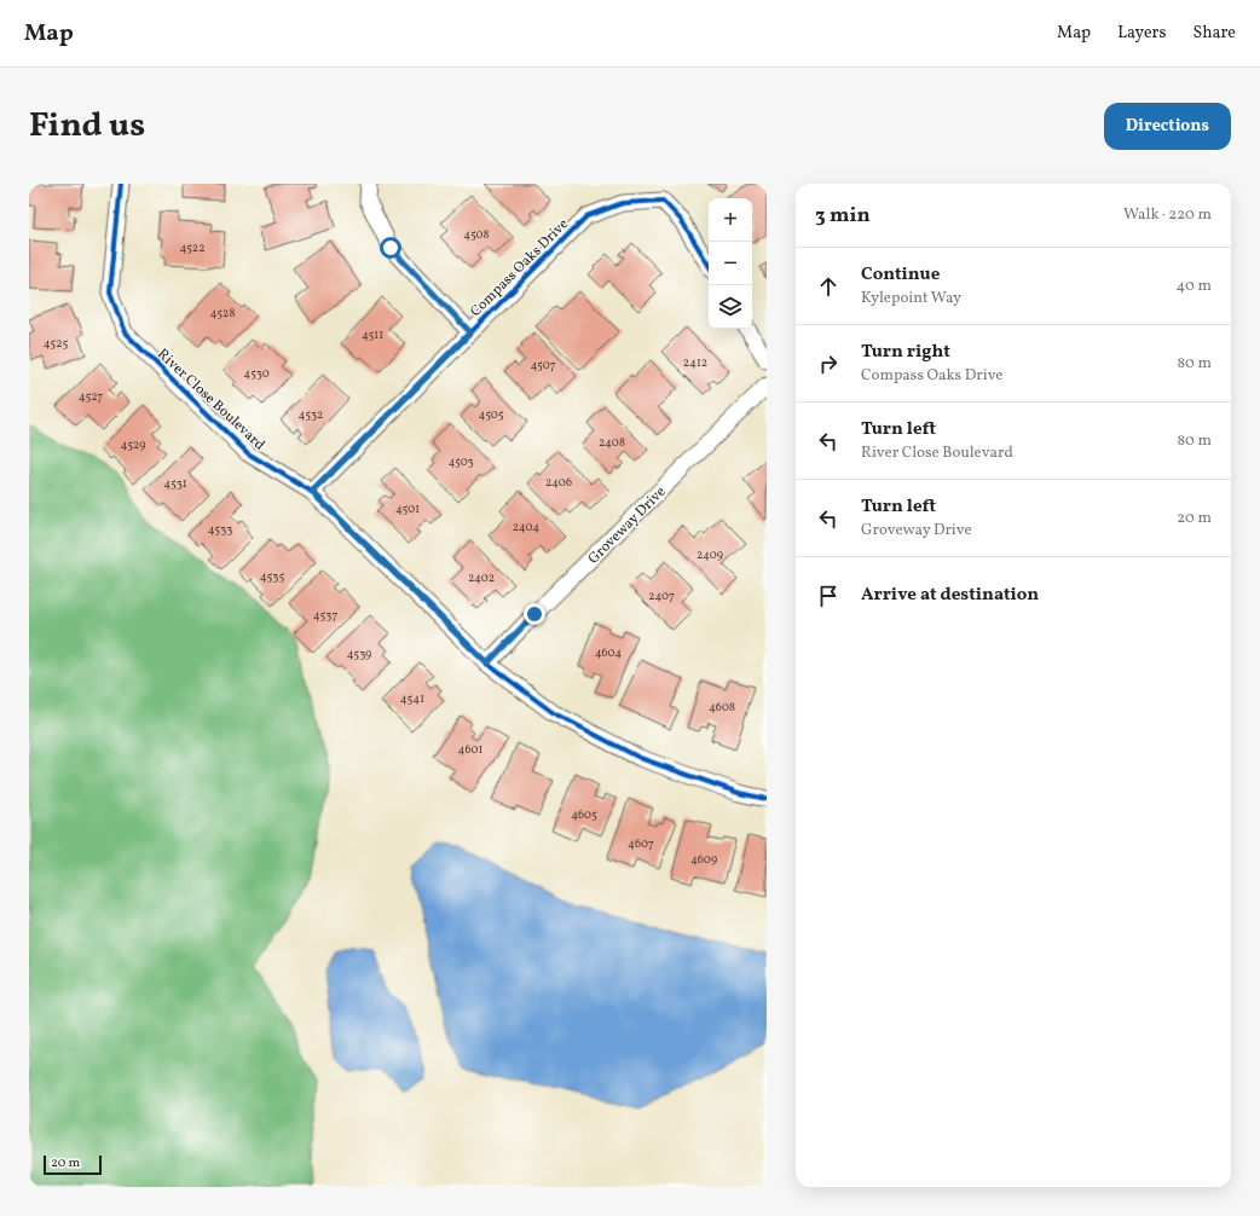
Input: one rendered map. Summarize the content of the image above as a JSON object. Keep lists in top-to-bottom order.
{
  "streets": {
    "street": ["Compass Oaks Drive", "River Close Boulevard", "Groveway Drive"]
  },
  "crossings": [
    ["Compass Oaks Drive", "River Close Boulevard"],
    ["River Close Boulevard", "Groveway Drive"]
  ],
  "house_numbers": [
    "4508",
    "4522",
    "4528",
    "4511",
    "4525",
    "2412",
    "4507",
    "4530",
    "4527",
    "4532",
    "4505",
    "2408",
    "4529",
    "4503",
    "2406",
    "4531",
    "4501",
    "2404",
    "4533",
    "2409",
    "4535",
    "2402",
    "2407",
    "4537",
    "4604",
    "4539",
    "4541",
    "4608",
    "4601",
    "4605",
    "4607",
    "4609"
  ],
  "scale_bar": "20 m",
  "page": {
    "header": "Map",
    "nav": ["Map", "Layers", "Share"],
    "title": "Find us",
    "buttons": "Directions",
    "heading": ["3 min", "Walk · 220 m"],
    "map_buttons": ["+", "−"],
    "list": [
      ["Continue", "Kylepoint Way", "40 m"],
      ["Turn right", "Compass Oaks Drive", "80 m"],
      ["Turn left", "River Close Boulevard", "80 m"],
      ["Turn left", "Groveway Drive", "20 m"],
      "Arrive at destination"
    ],
    "scale": "20 m"
  }
}
